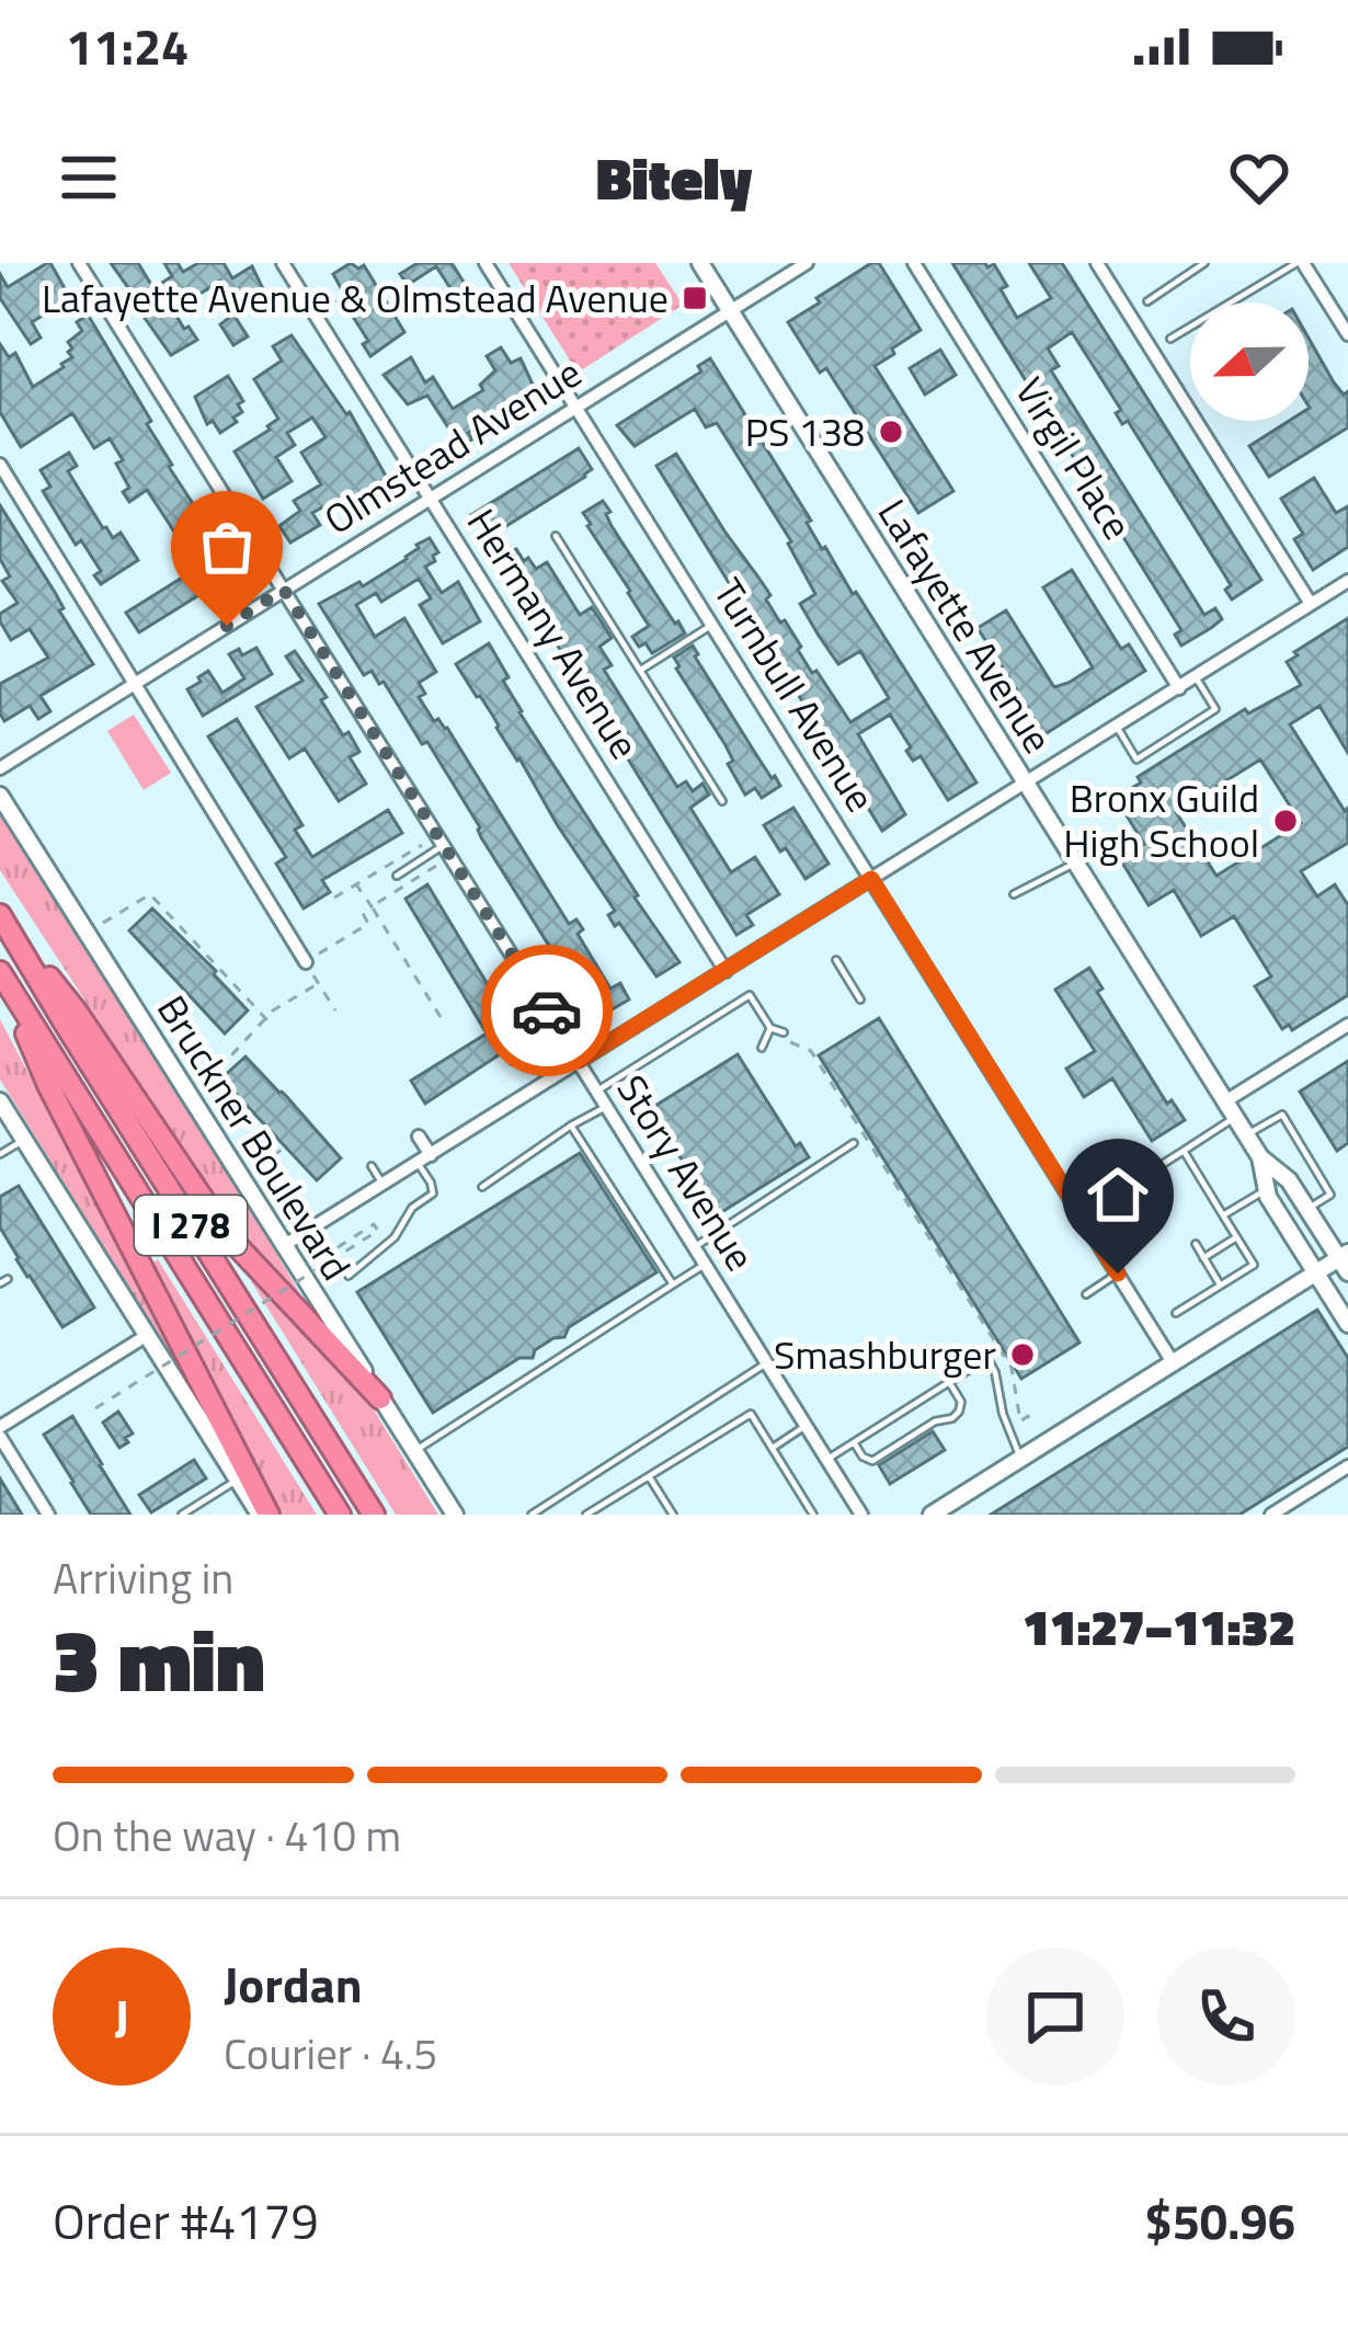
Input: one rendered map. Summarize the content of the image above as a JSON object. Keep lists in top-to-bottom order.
{
  "streets": {
    "highway": ["I 278"],
    "main road": ["Lafayette Avenue", "Bruckner Boulevard"],
    "street": [
      "Olmstead Avenue",
      "Virgil Place",
      "Hermany Avenue",
      "Turnbull Avenue",
      "Story Avenue"
    ]
  },
  "crossings": [
    ["Olmstead Avenue", "Lafayette Avenue"],
    ["Olmstead Avenue", "Hermany Avenue"],
    ["Olmstead Avenue", "Turnbull Avenue"],
    ["Olmstead Avenue", "Story Avenue"]
  ],
  "places": {
    "transit": ["Lafayette Avenue & Olmstead Avenue"],
    "other": ["PS 138", "Bronx Guild High School", "Smashburger"]
  },
  "north": "left",
  "page": {
    "status": "11:24",
    "header": "Bitely",
    "heading": ["3 min", "Arriving in", "11:27–11:32"],
    "panel": [
      "Jordan",
      "Courier · 4.5",
      "Order #4179",
      "$50.96"
    ],
    "bar": "On the way · 410 m",
    "round": "J"
  }
}
